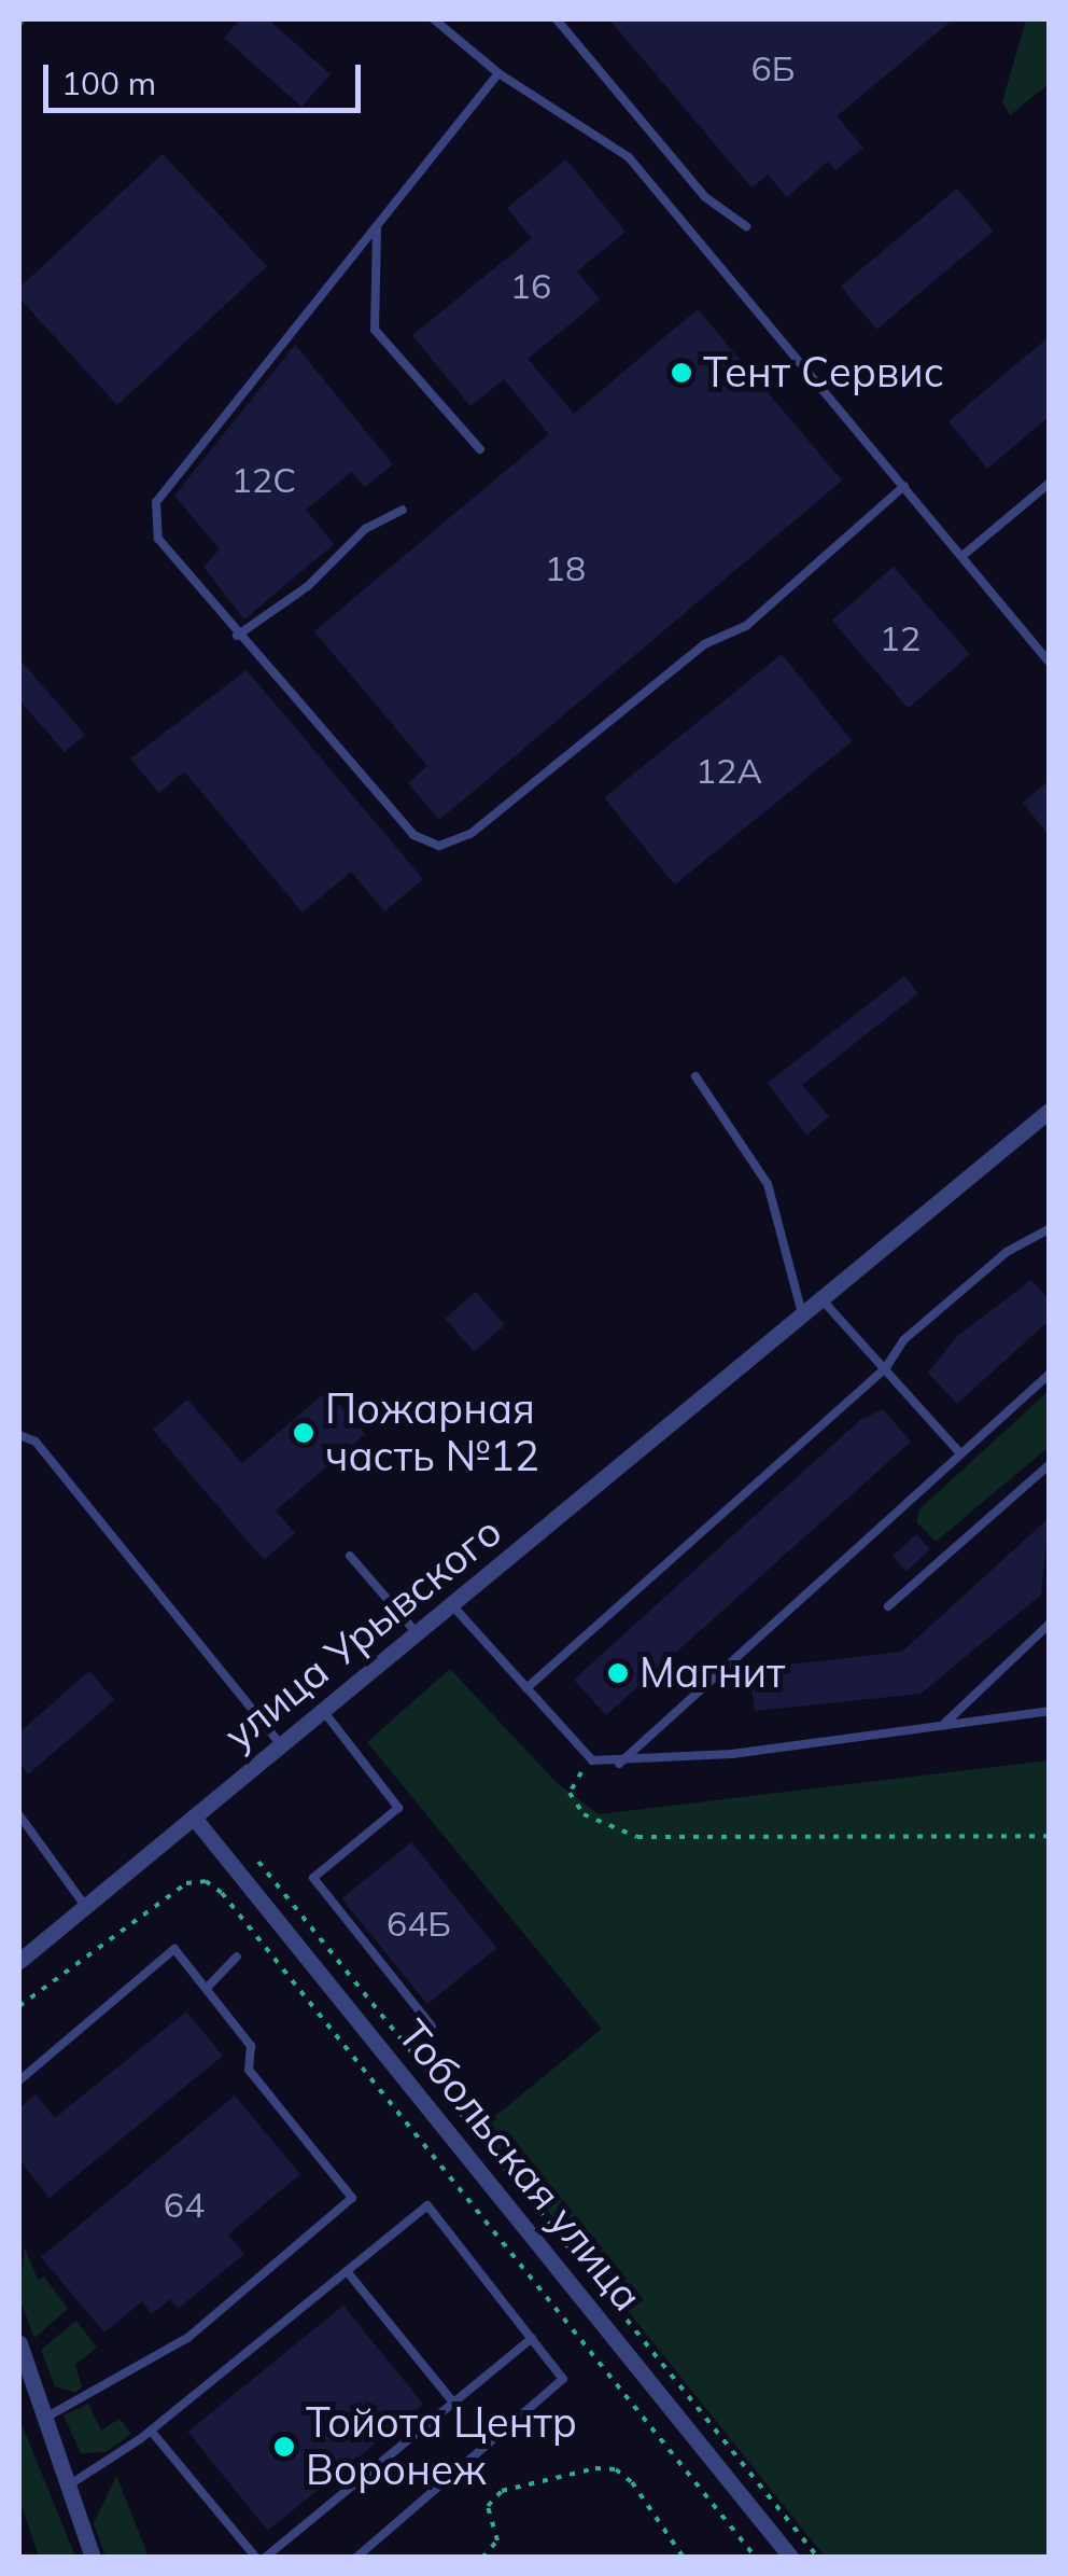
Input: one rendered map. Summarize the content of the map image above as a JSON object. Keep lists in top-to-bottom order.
{
  "streets": {
    "street": ["улица Урывского", "Тобольская улица"]
  },
  "crossings": [
    ["улица Урывского", "Тобольская улица"]
  ],
  "places": [
    "Тент Сервис",
    "Пожарная часть №12",
    "Магнит",
    "Тойота Центр Воронеж"
  ],
  "house_numbers": [
    "6Б",
    "16",
    "12С",
    "18",
    "12",
    "12А",
    "64Б",
    "64"
  ],
  "scale_bar": "100 m"
}
